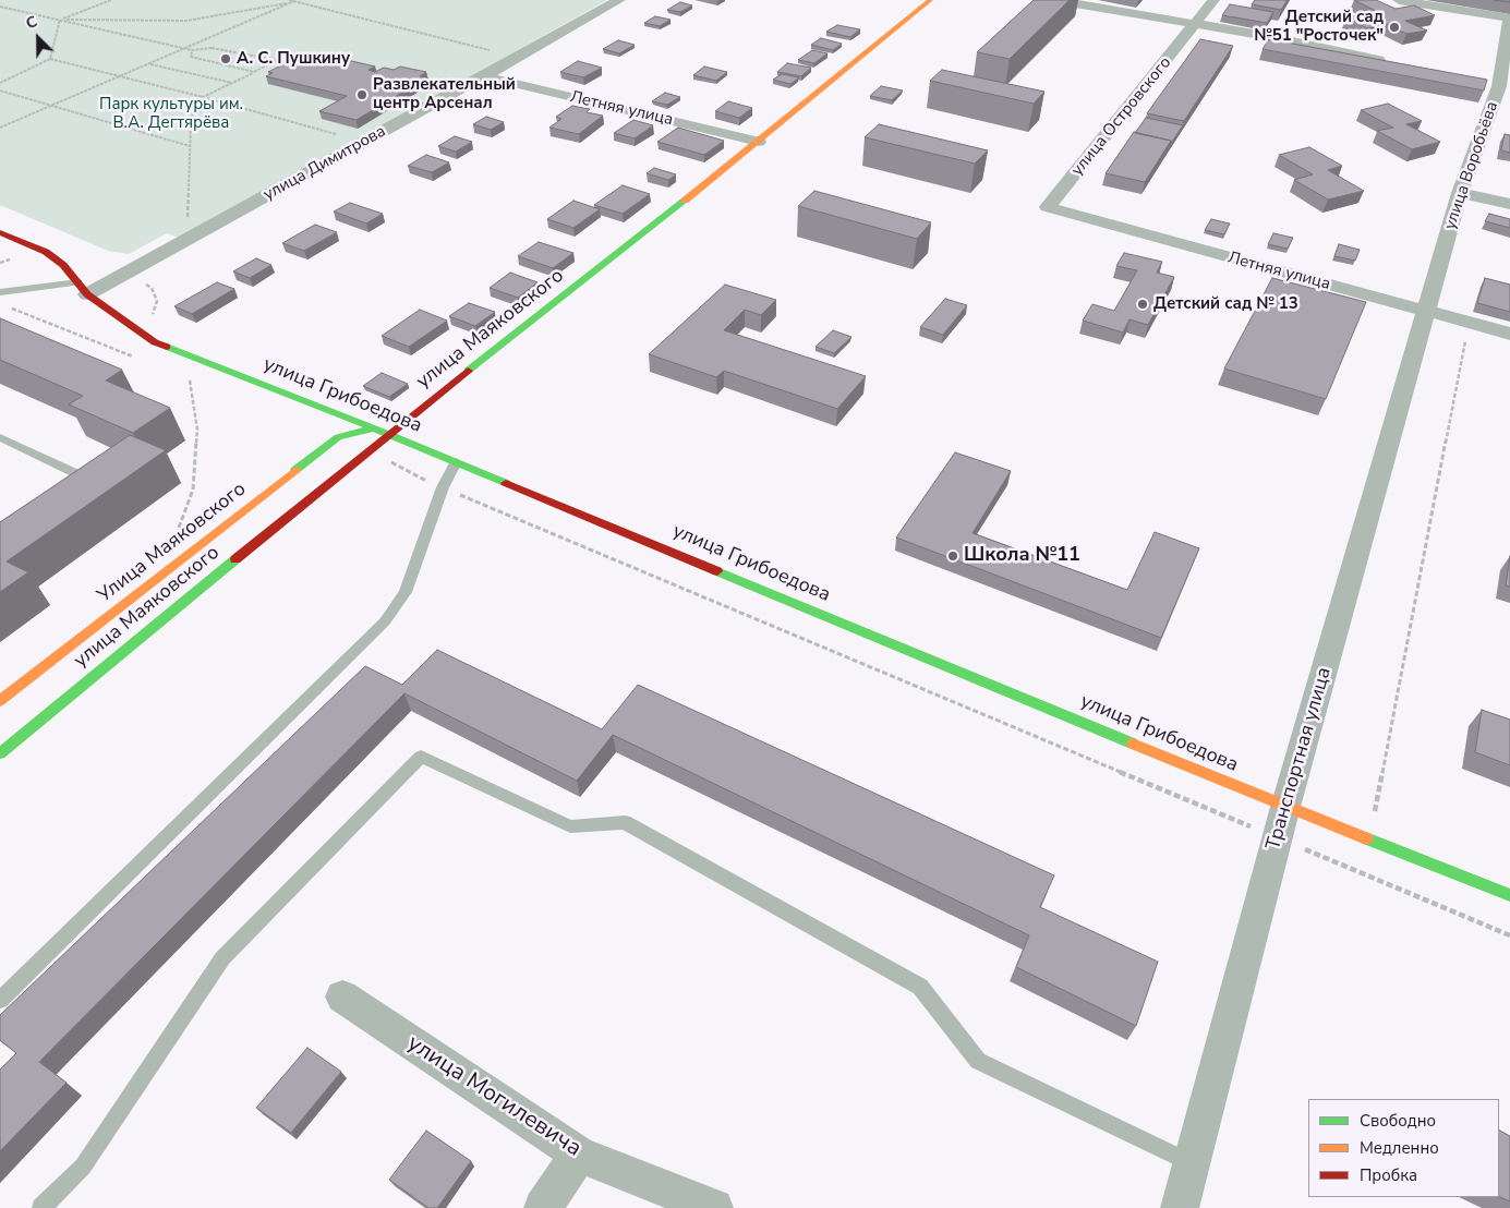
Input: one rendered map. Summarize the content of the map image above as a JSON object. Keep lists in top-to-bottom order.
{
  "streets": {
    "street": [
      "Летняя улица",
      "улица Островского",
      "улица Димитрова",
      "улица Воробьёва",
      "улица Маяковского",
      "улица Грибоедова",
      "Улица Маяковского",
      "Транспортная улица",
      "улица Могилевича"
    ]
  },
  "crossings": [
    ["Летняя улица", "улица Островского"],
    ["Летняя улица", "улица Димитрова"],
    ["Летняя улица", "улица Воробьёва"],
    ["Летняя улица", "улица Маяковского"],
    ["Летняя улица", "Транспортная улица"],
    ["улица Димитрова", "улица Грибоедова"],
    ["улица Воробьёва", "Транспортная улица"],
    ["улица Маяковского", "улица Грибоедова"],
    ["улица Грибоедова", "Улица Маяковского"],
    ["улица Грибоедова", "Транспортная улица"]
  ],
  "parks": ["Парк культуры им. В.А. Дегтярёва"],
  "places": [
    "Детский сад №51 \"Росточек\"",
    "А. С. Пушкину",
    "Развлекательный центр Арсенал",
    "Детский сад № 13",
    "Школа №11"
  ],
  "legend": ["Свободно", "Медленно", "Пробка"],
  "north": "top left"
}
